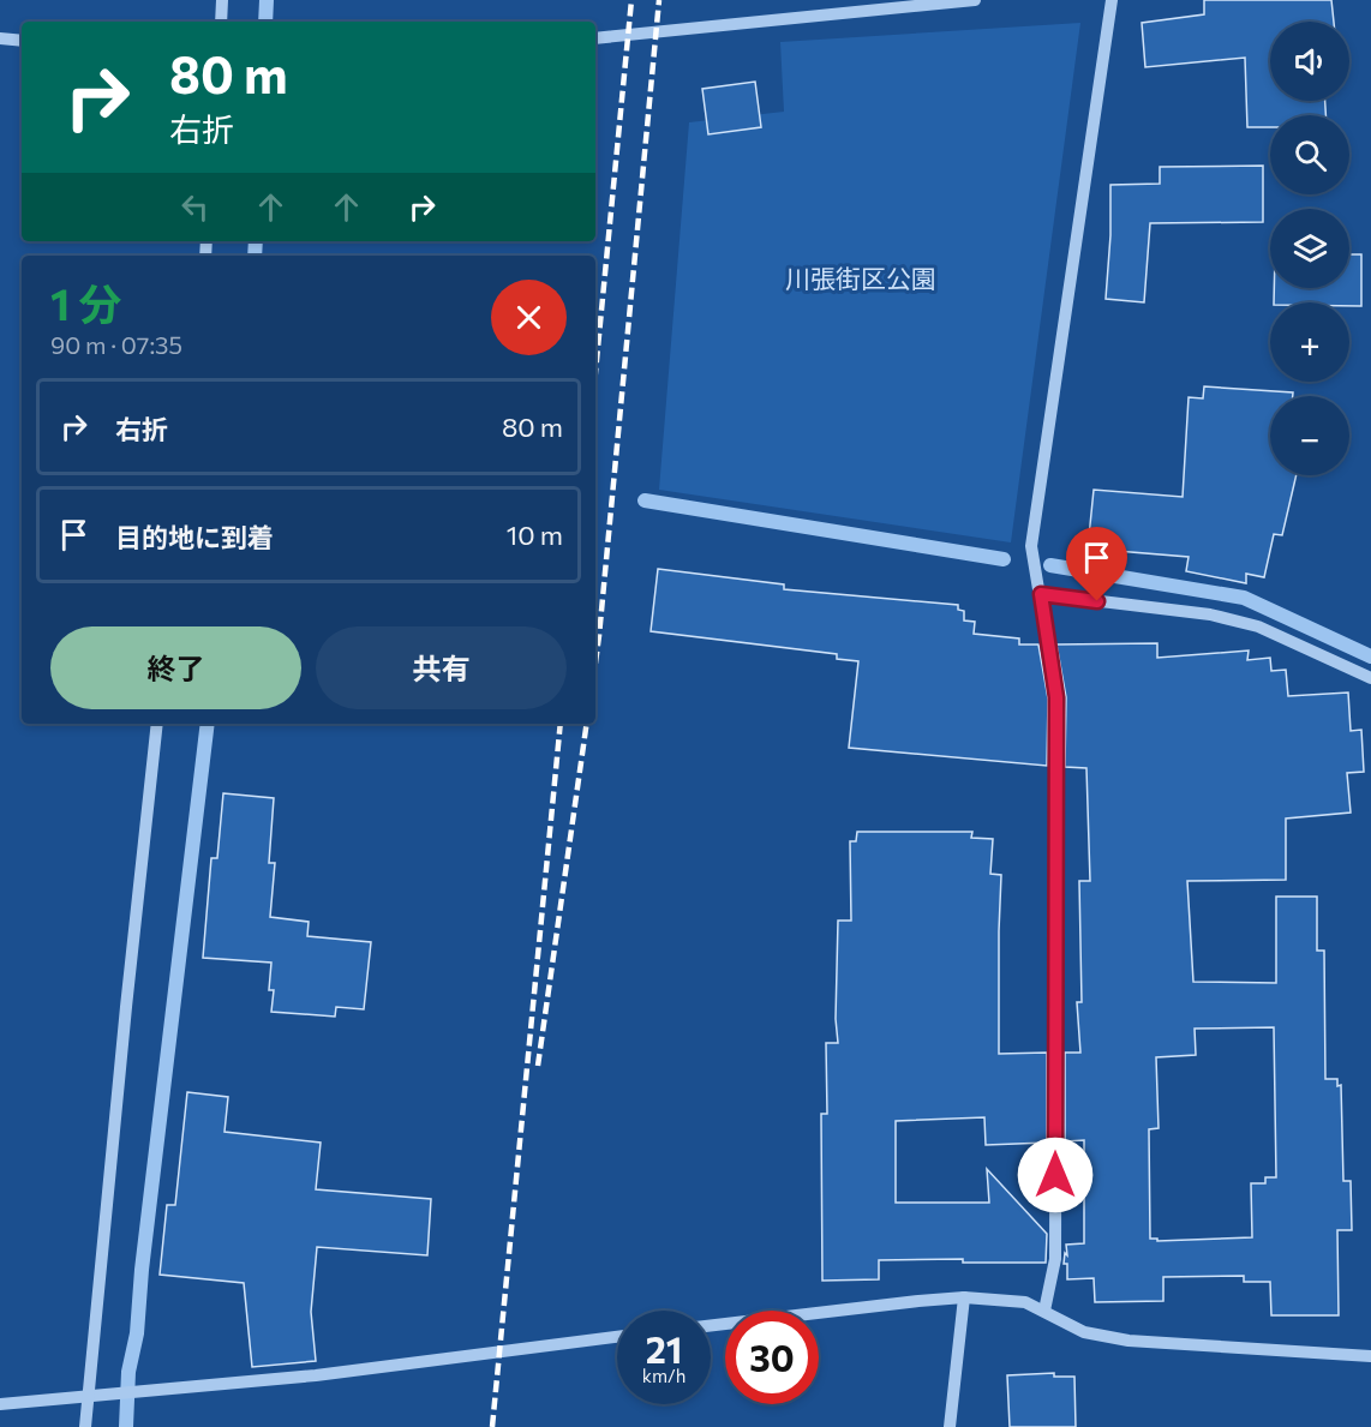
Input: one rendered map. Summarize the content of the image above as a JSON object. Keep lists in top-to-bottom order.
{
  "parks": ["川張街区公園"],
  "page": {
    "map_buttons": ["+", "−"],
    "turn": ["80 m", "右折"],
    "heading": ["1 分", "90 m · 07:35"],
    "list": [
      {
        "name": "右折",
        "value": "80 m"
      },
      {
        "name": "目的地に到着",
        "value": "10 m"
      }
    ],
    "buttons": ["終了", "共有"],
    "speed": "21 km/h",
    "limit": "30"
  }
}
